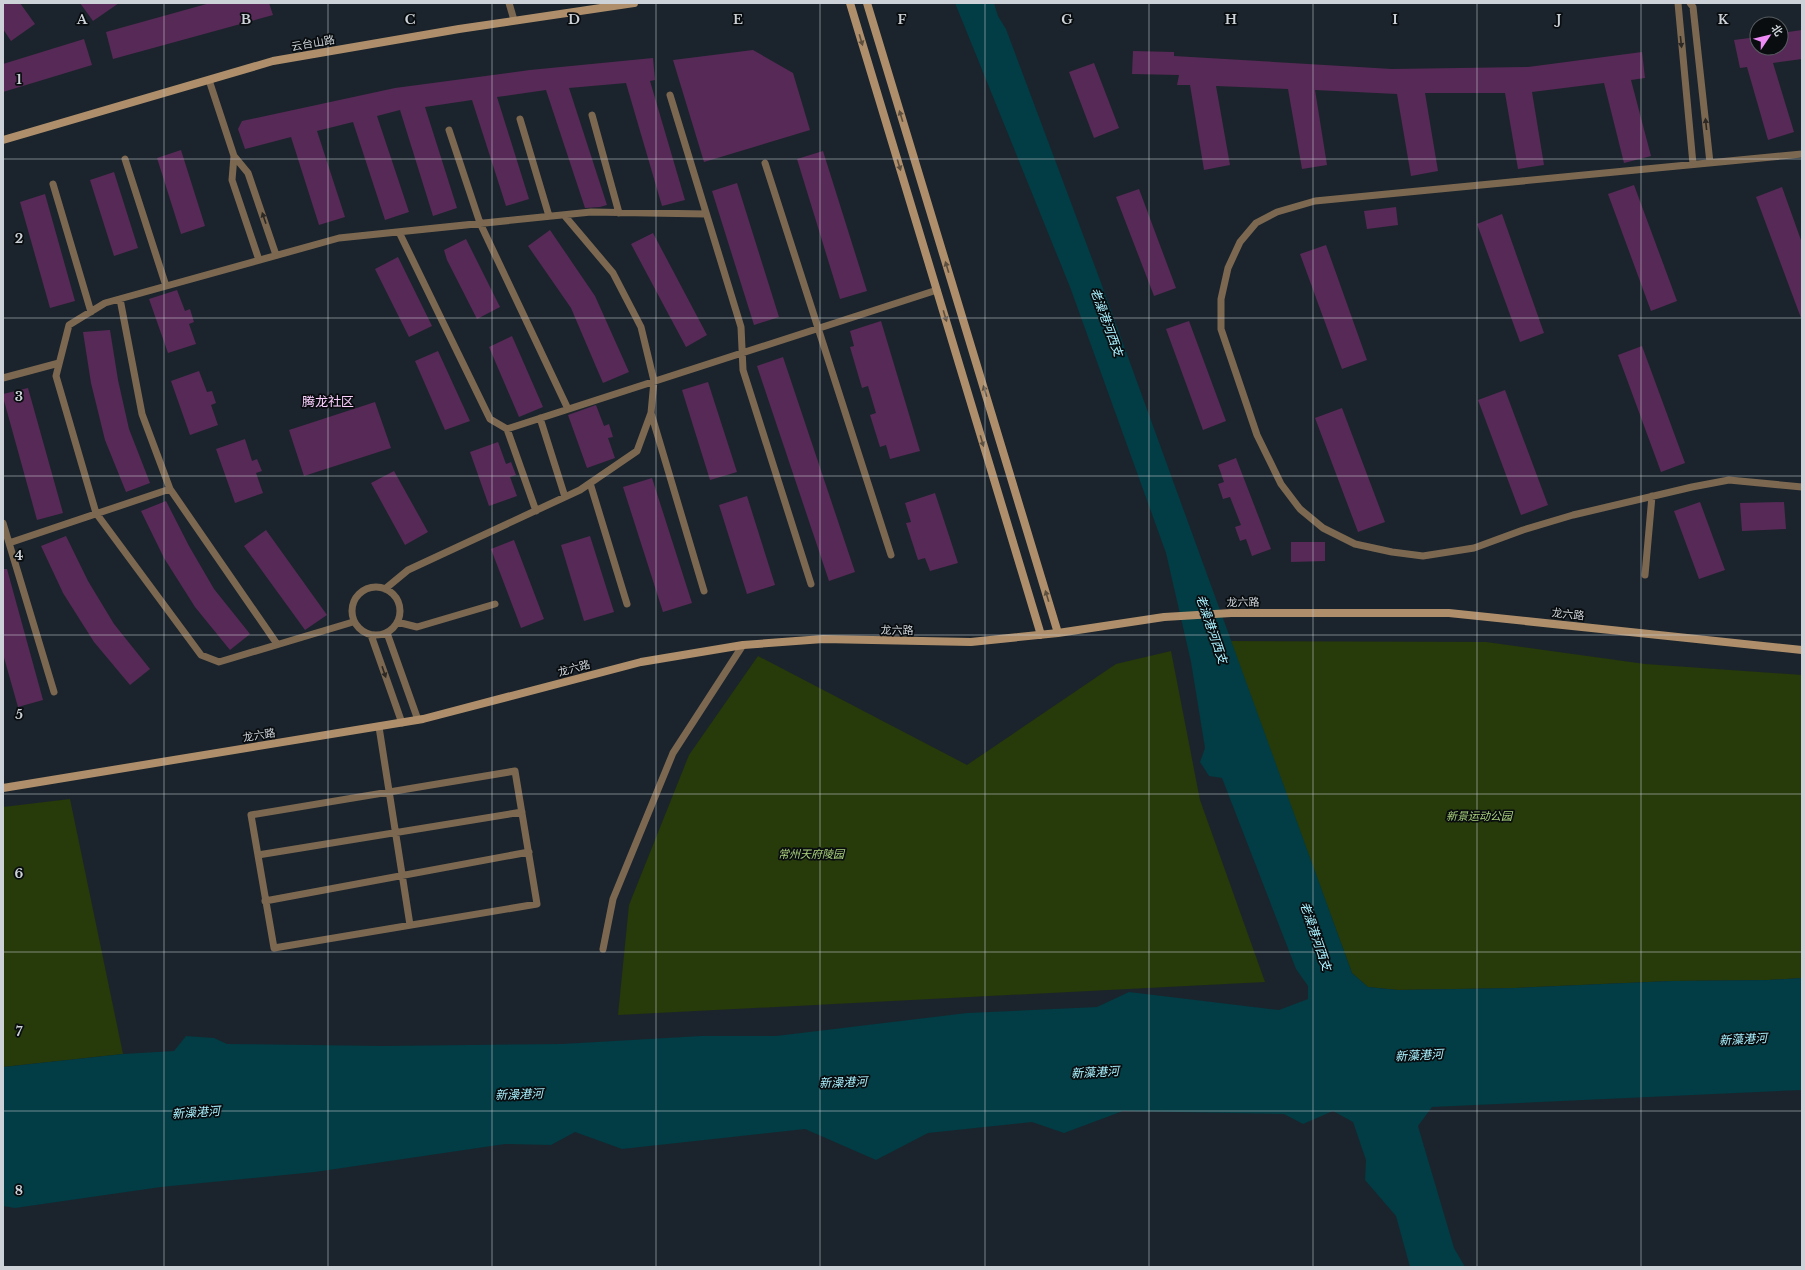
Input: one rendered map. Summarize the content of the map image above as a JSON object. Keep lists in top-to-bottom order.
{
  "streets": {
    "street": ["云台山路", "龙六路"]
  },
  "districts": ["腾龙社区"],
  "water": ["老澡港河西支", "新藻港河", "新澡港河"],
  "parks": ["新景运动公园", "常州天府陵园"],
  "north": "top right",
  "grid": {
    "columns": [
      "A",
      "B",
      "C",
      "D",
      "E",
      "F",
      "G",
      "H",
      "I",
      "J",
      "K"
    ],
    "rows": [
      "1",
      "2",
      "3",
      "4",
      "5",
      "6",
      "7",
      "8"
    ]
  }
}
